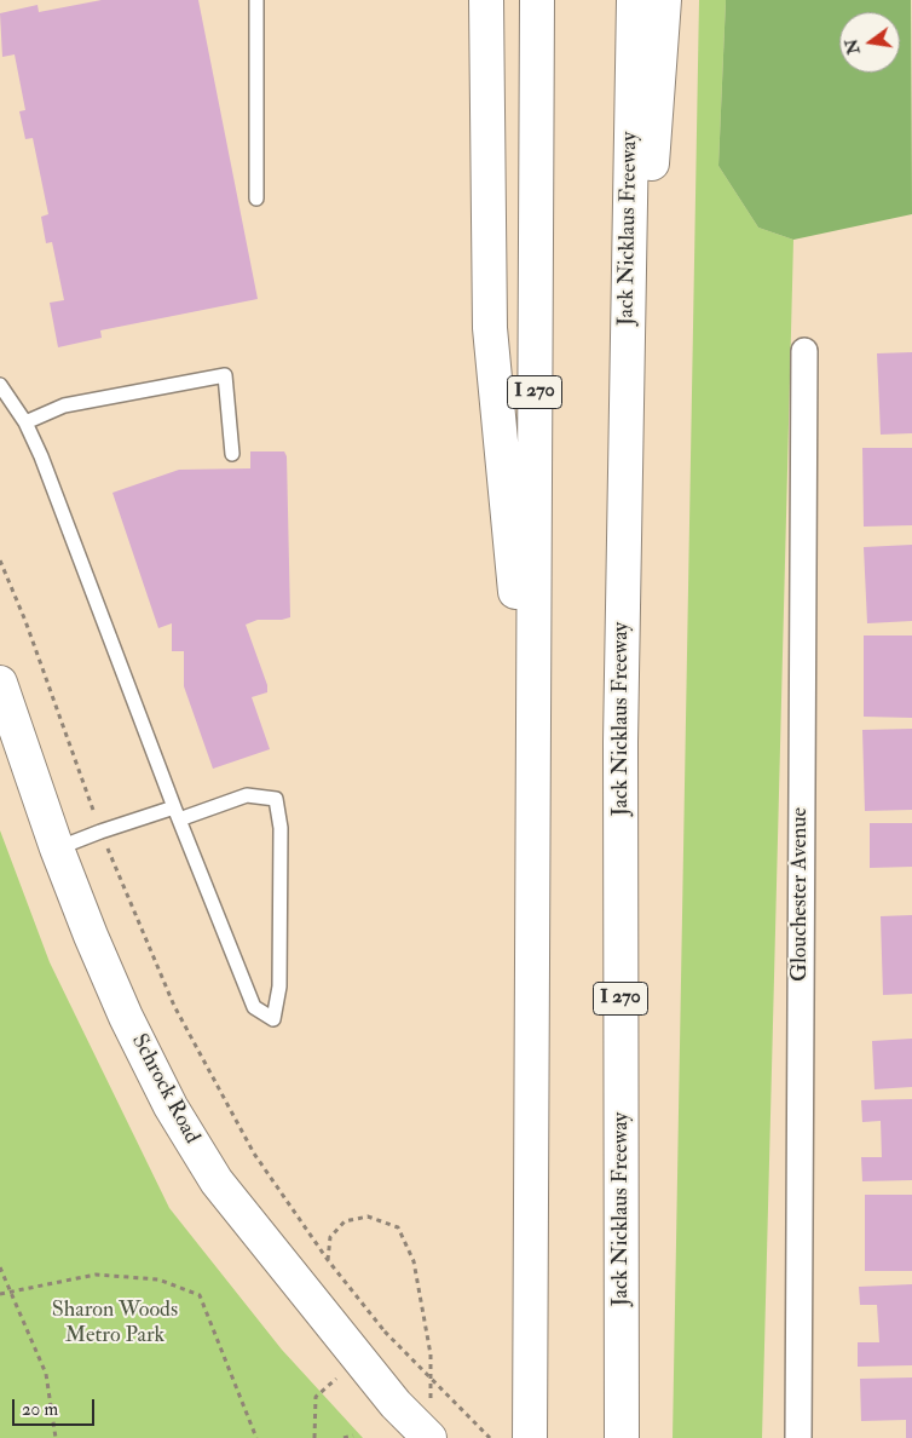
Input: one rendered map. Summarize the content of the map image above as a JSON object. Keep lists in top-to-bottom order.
{
  "streets": {
    "main road": ["Jack Nicklaus Freeway", "I 270", "Schrock Road"],
    "street": ["Glouchester Avenue"]
  },
  "parks": ["Sharon Woods Metro Park"],
  "scale_bar": "20 m",
  "north": "left"
}
